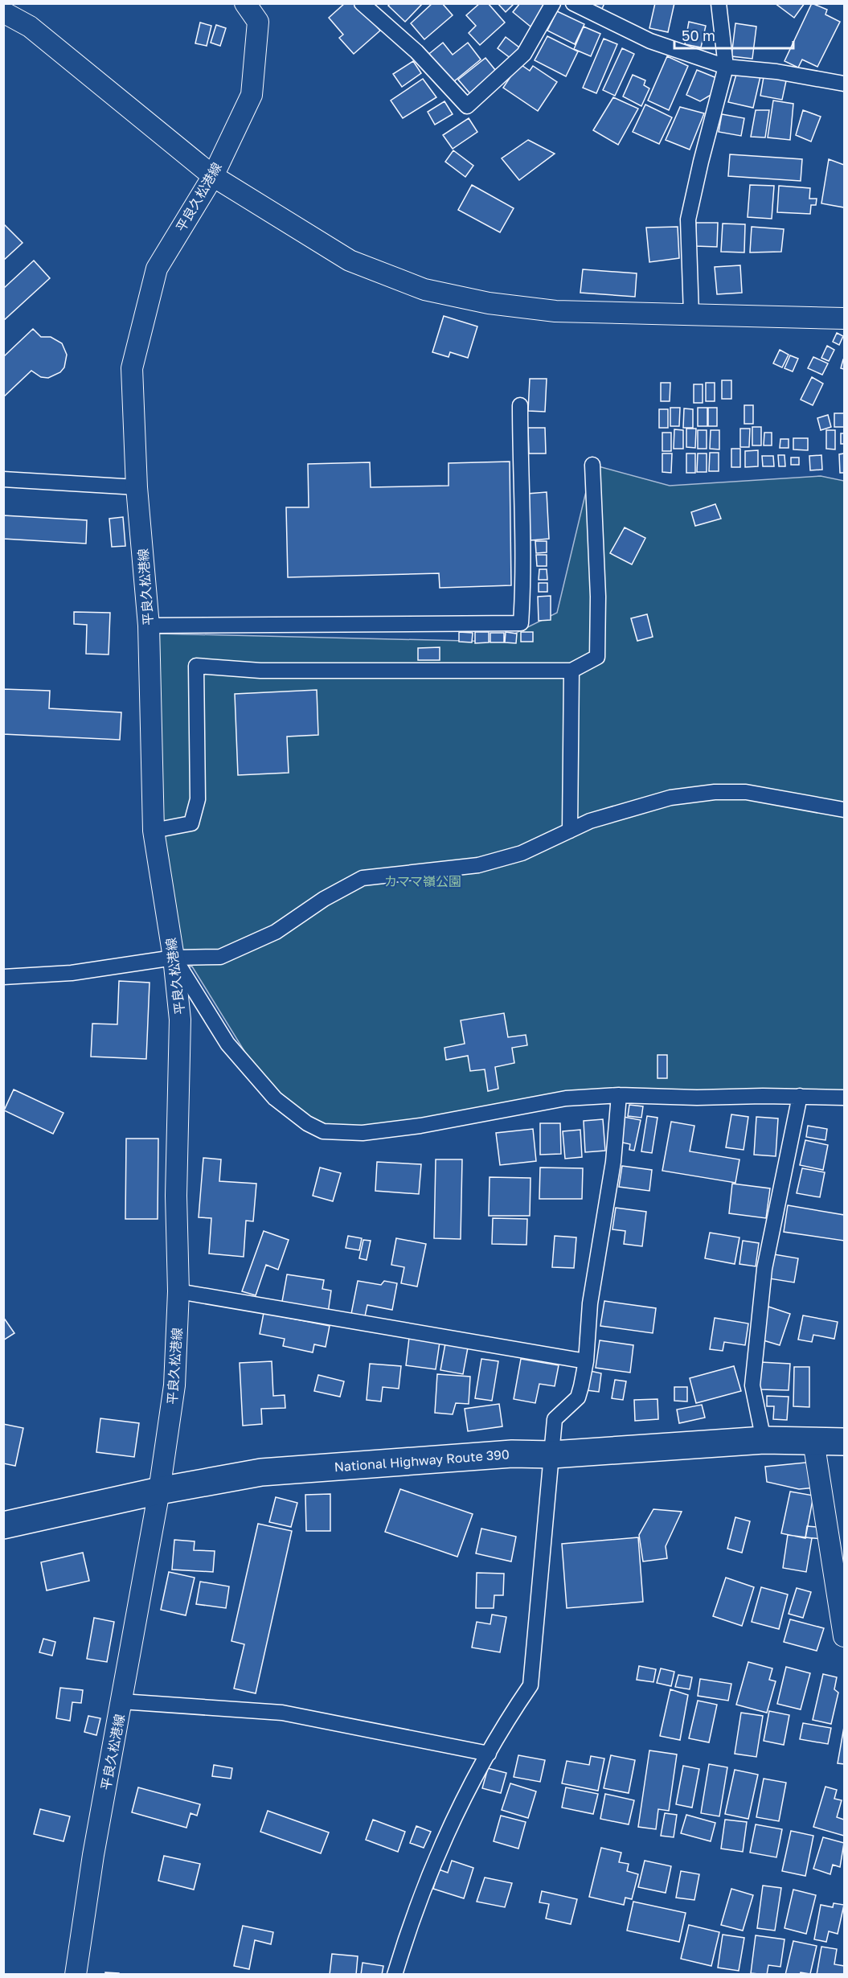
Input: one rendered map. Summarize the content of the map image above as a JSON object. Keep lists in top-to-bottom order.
{
  "streets": {
    "highway": ["National Highway Route 390"],
    "main road": ["平良久松港線"]
  },
  "crossings": [
    ["平良久松港線", "National Highway Route 390"]
  ],
  "parks": ["カママ嶺公園"],
  "scale_bar": "50 m"
}
